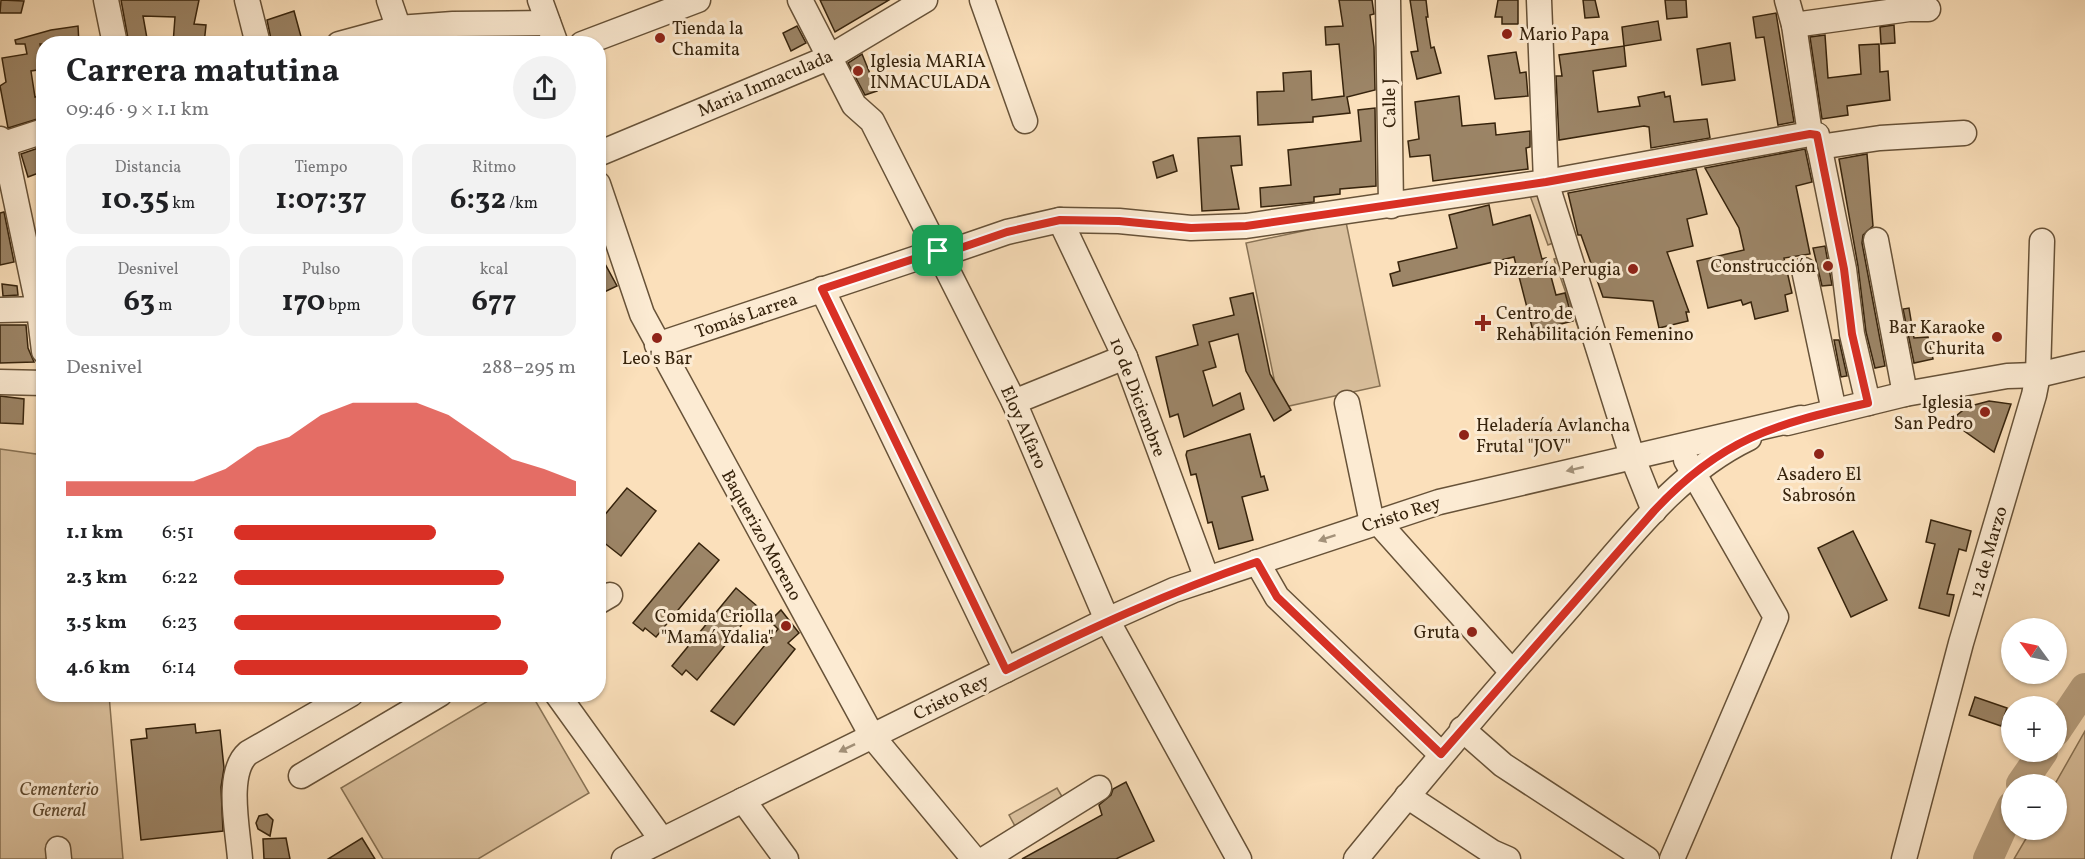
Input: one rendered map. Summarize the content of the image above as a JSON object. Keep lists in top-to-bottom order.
{
  "streets": {
    "street": [
      "Maria Inmaculada",
      "Calle J",
      "Tomás Larrea",
      "10 de Diciembre",
      "Eloy Alfaro",
      "Cristo Rey",
      "Baquerizo Moreno",
      "12 de Marzo"
    ]
  },
  "crossings": [
    ["Maria Inmaculada", "Eloy Alfaro"],
    ["Calle J", "Tomás Larrea"],
    ["Tomás Larrea", "10 de Diciembre"],
    ["Tomás Larrea", "Eloy Alfaro"],
    ["Tomás Larrea", "Baquerizo Moreno"],
    ["10 de Diciembre", "Cristo Rey"],
    ["Eloy Alfaro", "Cristo Rey"],
    ["Cristo Rey", "Baquerizo Moreno"]
  ],
  "one_way": ["Cristo Rey"],
  "parks": ["Cementerio General"],
  "places": {
    "other": [
      "Mario Papa",
      "Tienda la Chamita",
      "Iglesia MARIA INMACULADA",
      "Construcción",
      "Pizzería Perugia",
      "Bar Karaoke Churita",
      "Leo's Bar",
      "Iglesia San Pedro",
      "Heladería Avlancha Frutal \"JOV\"",
      "Asadero El Sabrosón",
      "Comida Criolla \"Mamá Ydalia\"",
      "Gruta"
    ],
    "health": ["Centro de Rehabilitación Femenino"]
  },
  "north": "top left",
  "page": {
    "heading": ["Carrera matutina", "09:46 · 9 × 1.1 km"],
    "stats": [
      ["Distancia", "10.35 km"],
      ["Tiempo", "1:07:37"],
      ["Ritmo", "6:32 /km"],
      ["Desnivel", "63 m"],
      ["Pulso", "170 bpm"],
      ["kcal", "677"]
    ],
    "chart": ["Desnivel", "288–295 m"],
    "list": [
      {
        "name": "1.1 km",
        "note": "6:51"
      },
      {
        "name": "2.3 km",
        "note": "6:22"
      },
      {
        "name": "3.5 km",
        "note": "6:23"
      },
      {
        "name": "4.6 km",
        "note": "6:14"
      }
    ],
    "map_buttons": ["+", "−"]
  }
}
